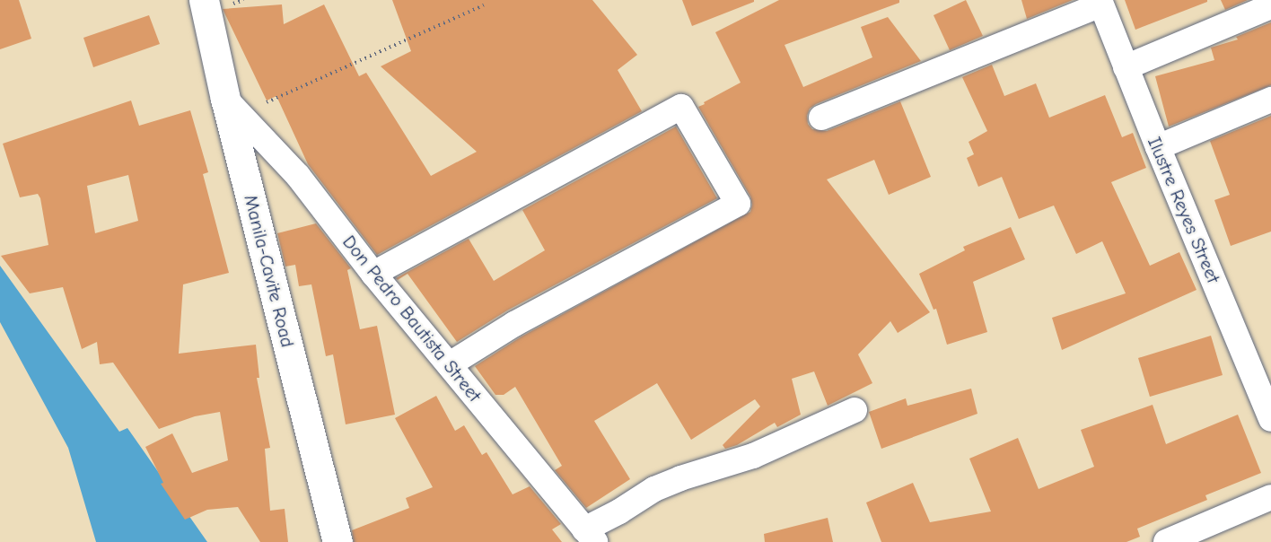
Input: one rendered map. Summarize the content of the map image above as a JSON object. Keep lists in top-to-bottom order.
{
  "streets": {
    "main road": ["Manila-Cavite Road"],
    "street": ["Ilustre Reyes Street", "Don Pedro Bautista Street"]
  },
  "crossings": [
    ["Manila-Cavite Road", "Don Pedro Bautista Street"]
  ]
}
